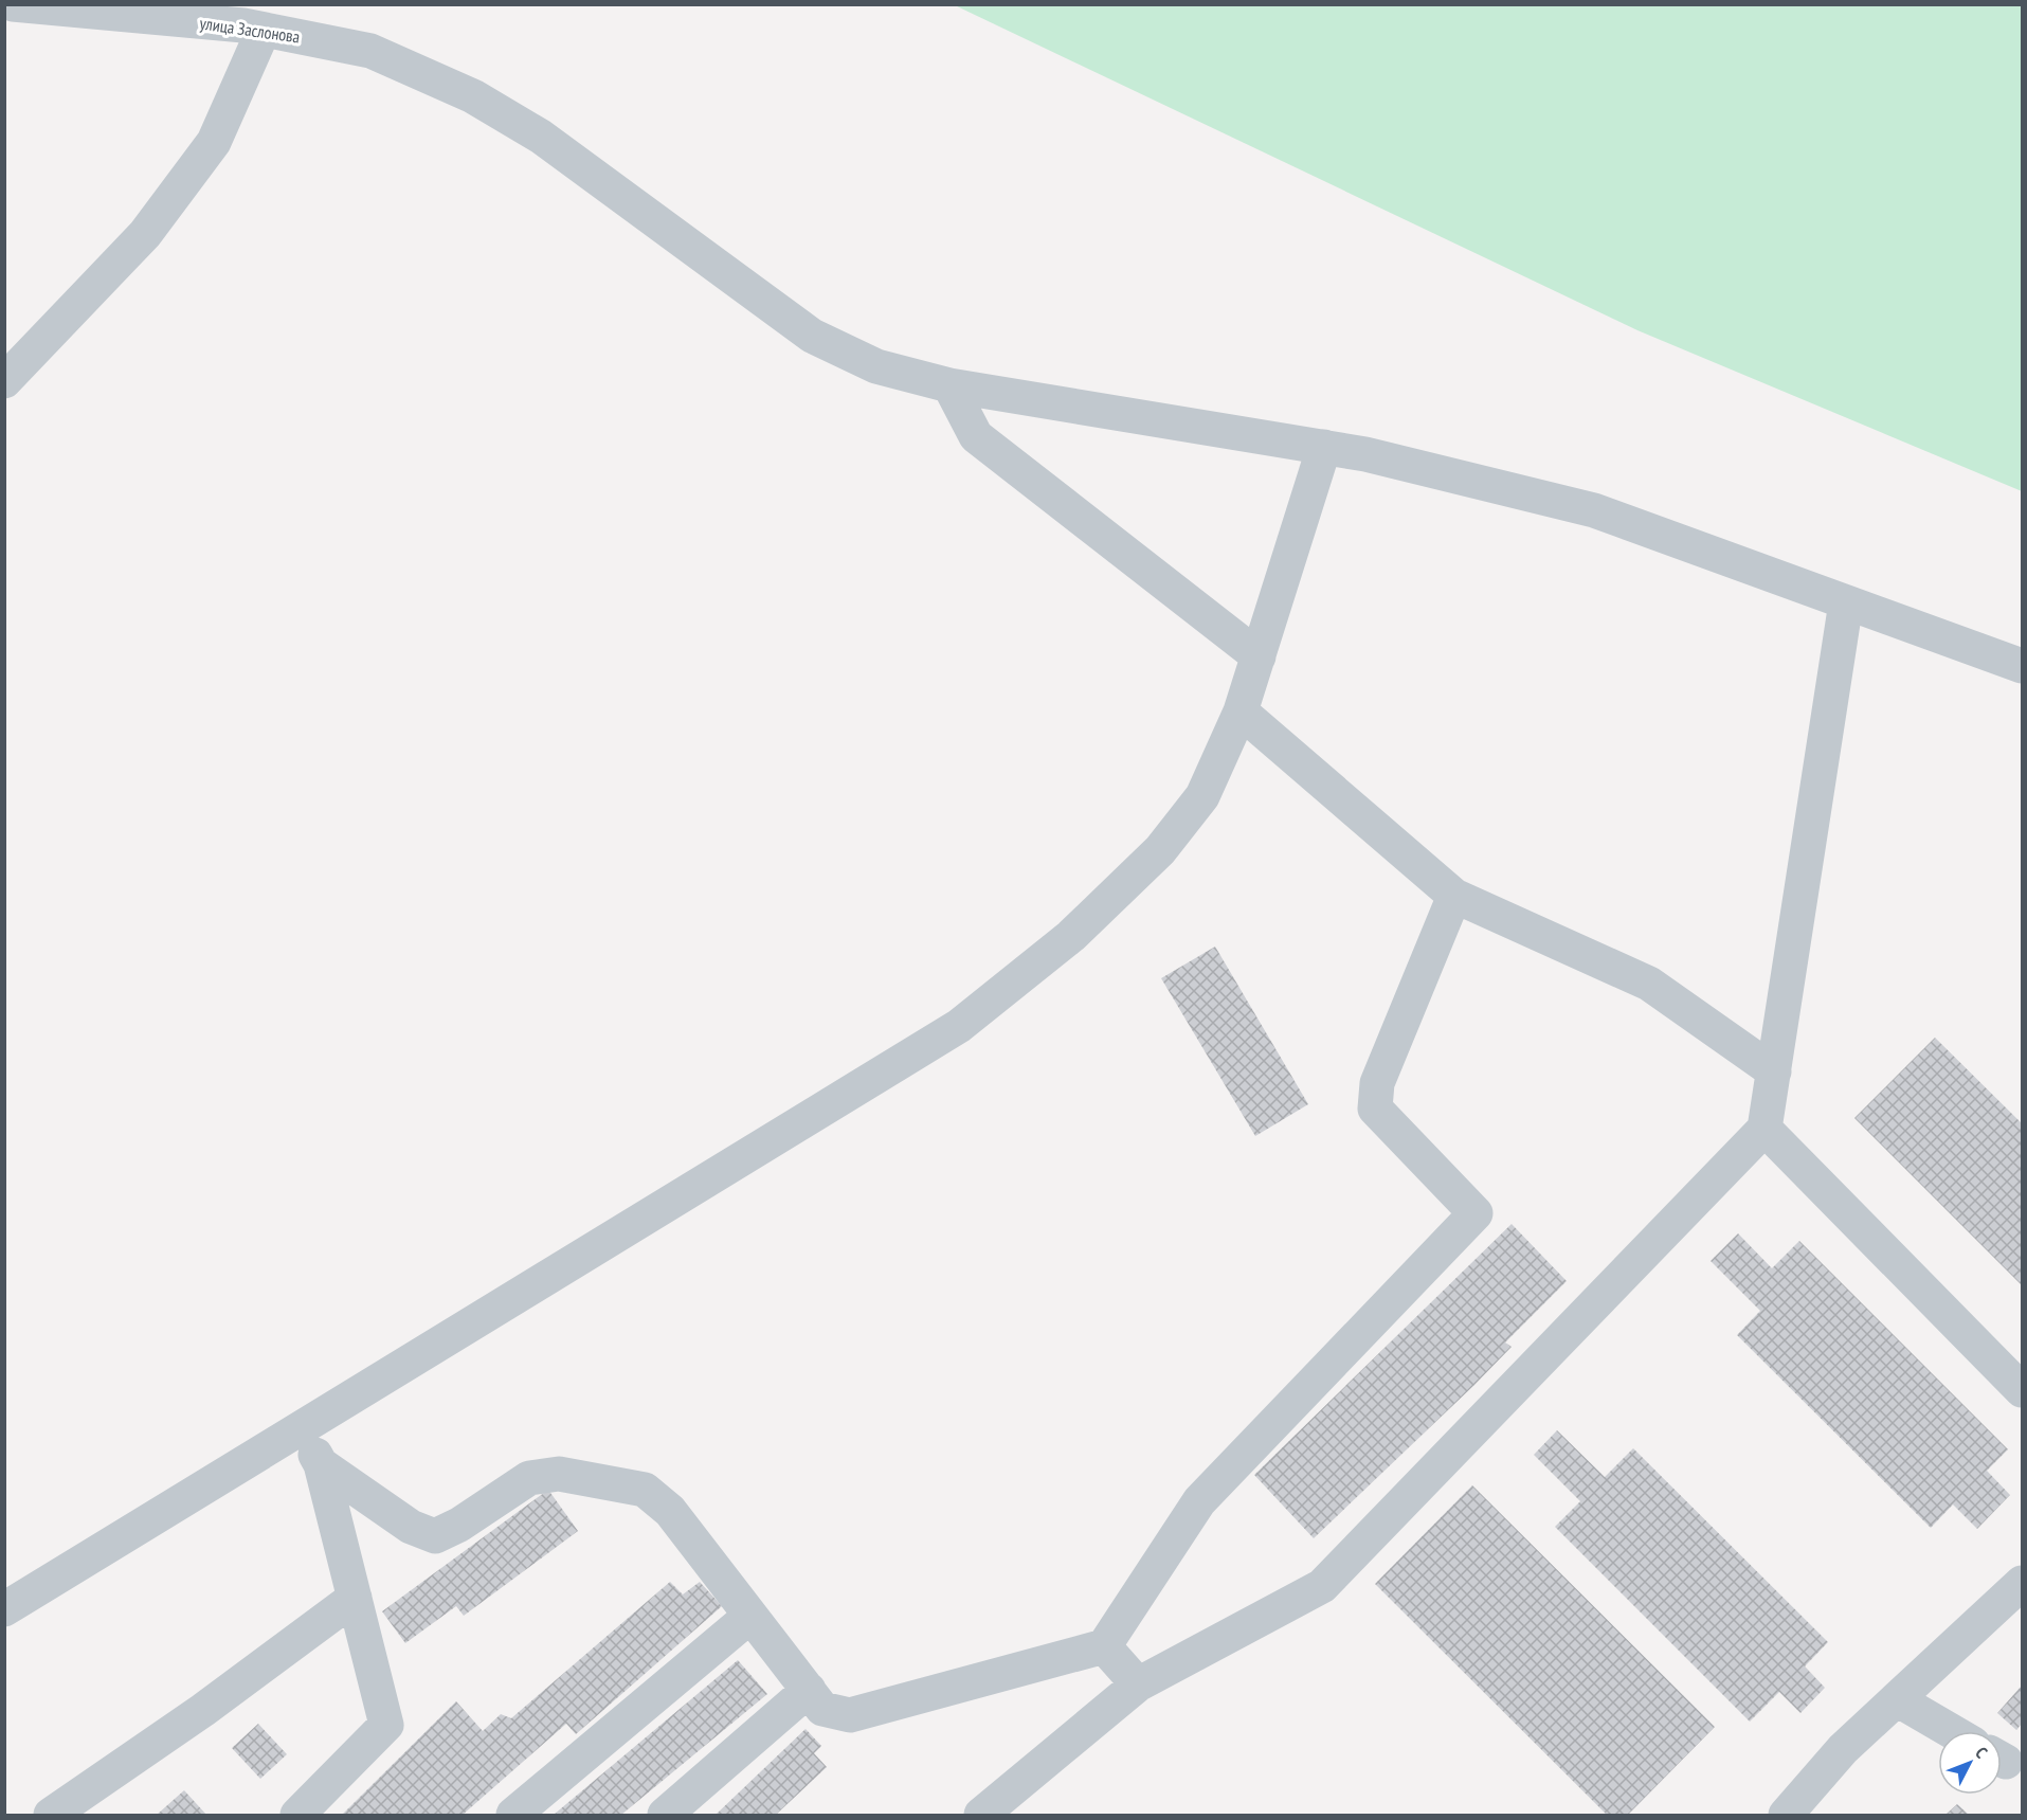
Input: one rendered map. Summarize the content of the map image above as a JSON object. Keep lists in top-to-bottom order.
{
  "streets": {
    "street": ["улица Заслонова"]
  },
  "north": "top right"
}
